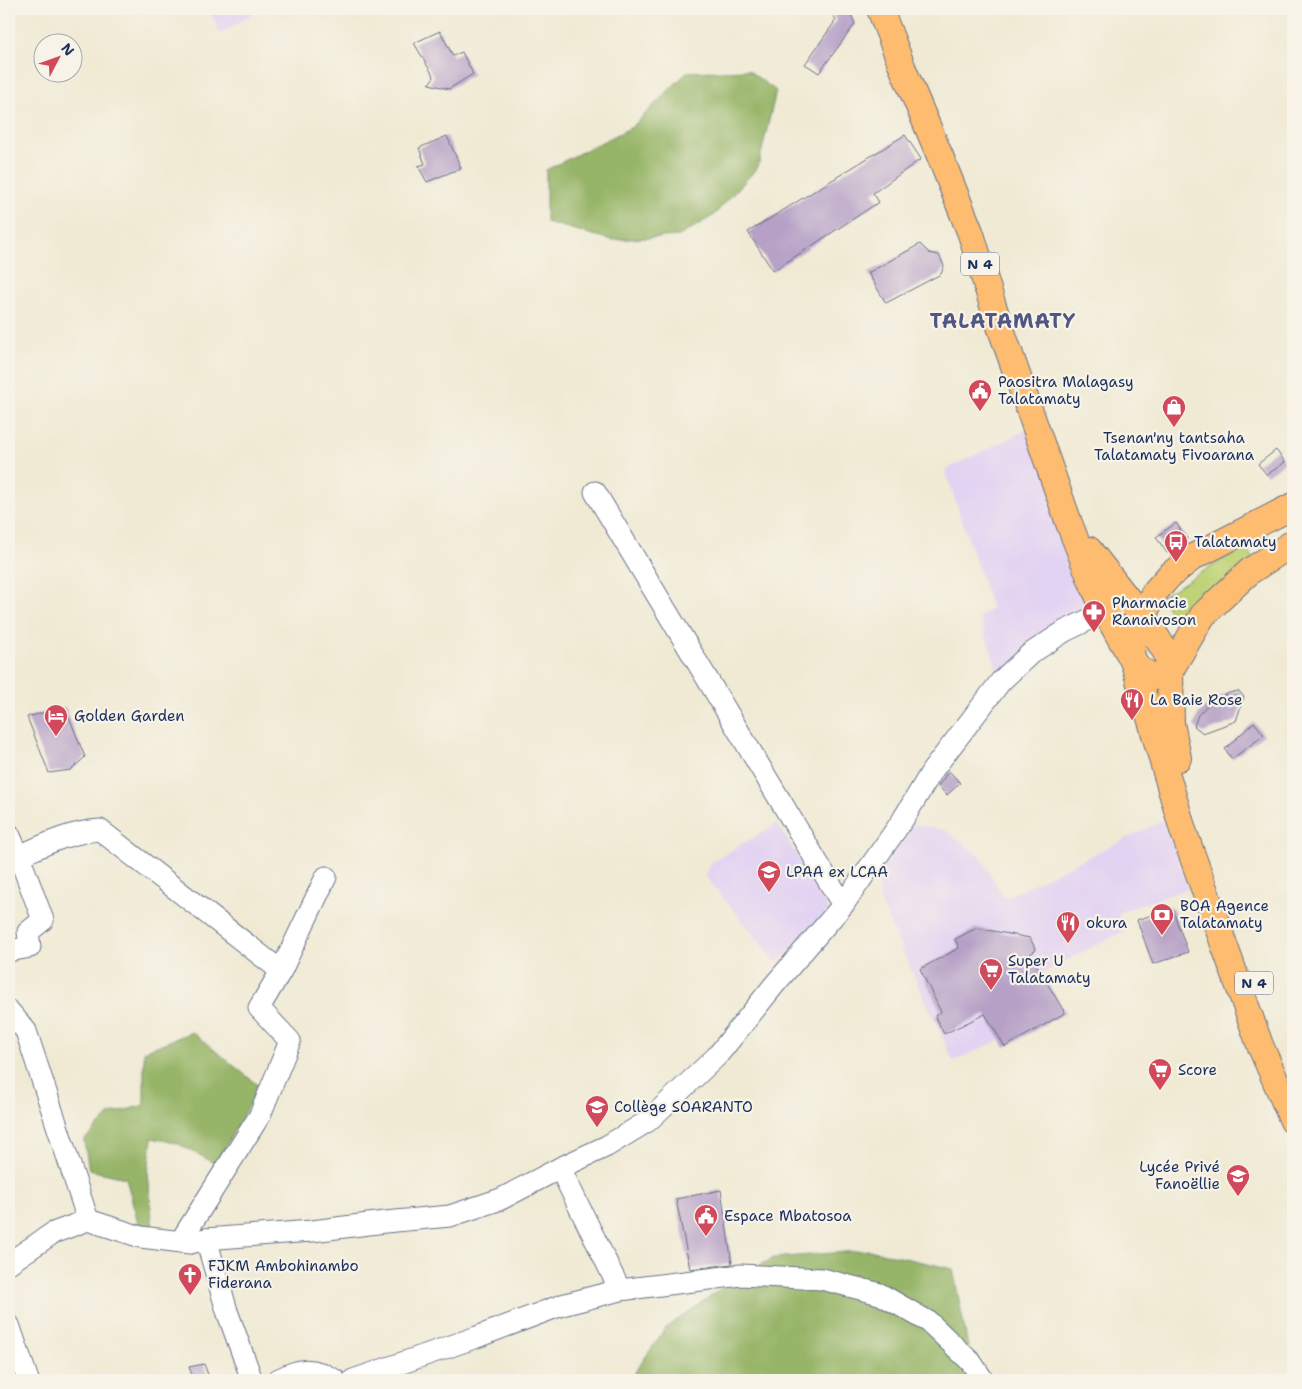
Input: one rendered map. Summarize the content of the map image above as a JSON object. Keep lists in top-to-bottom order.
{
  "streets": {
    "main road": ["N 4"]
  },
  "districts": ["TALATAMATY"],
  "places": {
    "public building": ["Paositra Malagasy Talatamaty", "Espace Mbatosoa"],
    "shop": ["Tsenan'ny tantsaha Talatamaty Fivoarana"],
    "bus stop": ["Talatamaty"],
    "pharmacy": ["Pharmacie Ranaivoson"],
    "restaurant": ["La Baie Rose", "okura"],
    "hotel": ["Golden Garden"],
    "school or university": ["LPAA ex LCAA", "Collège SOARANTO", "Lycée Privé Fanoëllie"],
    "bank": ["BOA Agence Talatamaty"],
    "supermarket": ["Super U Talatamaty", "Score"],
    "church": ["FJKM Ambohinambo Fiderana"]
  },
  "north": "top right"
}
